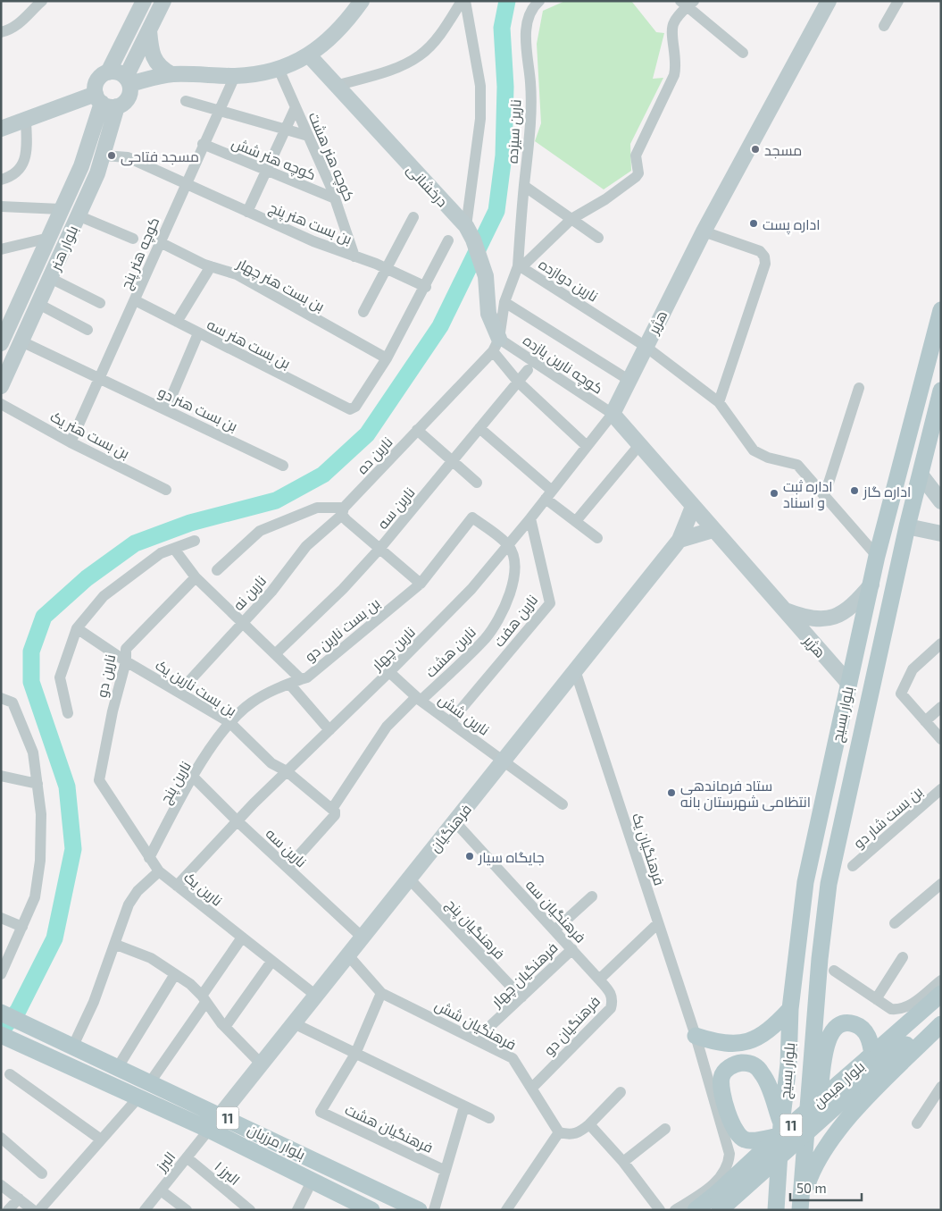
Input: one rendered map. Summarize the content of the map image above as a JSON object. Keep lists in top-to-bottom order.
{
  "streets": {
    "main road": [
      "درخشانی",
      "بلوار هنر",
      "هژیر",
      "بلوار بسیج",
      "فرهنگیان",
      "بلوار هیمن",
      "11",
      "بلوار مرزبان"
    ],
    "street": [
      "نارین سیزده",
      "کوچه هنر هشت",
      "کوچه هنر شش",
      "بن بست هنر پنج",
      "کوچه هنر پنج",
      "نارین دوازده",
      "بن بست هنر چهار",
      "بن بست هنر سه",
      "کوچه نارین یازده",
      "بن بست هنر دو",
      "بن بست هنر یک",
      "نارین ده",
      "نارین سه",
      "نارین نه",
      "نارین هفت",
      "بن بست نارین دو",
      "نارین چهار",
      "نارین هشت",
      "نارین دو",
      "بن بست نارین یک",
      "نارین شش",
      "نارین پنج",
      "بن بست شار دو",
      "فرهنگیان یک",
      "نارین یک",
      "فرهنگیان سه",
      "فرهنگیان پنج",
      "فرهنگیان چهار",
      "فرهنگیان شش",
      "فرهنگیان دو",
      "فرهنگیان هشت",
      "البرز",
      "البرز ۱"
    ]
  },
  "crossings": [
    ["نارین سیزده", "نارین دوازده"],
    ["کوچه هنر هشت", "کوچه هنر شش"],
    ["کوچه هنر هشت", "بن بست هنر پنج"],
    ["کوچه هنر شش", "کوچه هنر پنج"],
    ["درخشانی", "نارین دوازده"],
    ["درخشانی", "کوچه نارین یازده"],
    ["درخشانی", "نارین ده"],
    ["بن بست هنر پنج", "بلوار هنر"],
    ["بن بست هنر پنج", "کوچه هنر پنج"],
    ["بلوار هنر", "بن بست هنر دو"],
    ["کوچه هنر پنج", "بن بست هنر چهار"],
    ["کوچه هنر پنج", "بن بست هنر سه"],
    ["کوچه هنر پنج", "بن بست هنر دو"],
    ["کوچه هنر پنج", "بن بست هنر یک"],
    ["نارین دوازده", "هژیر"],
    ["نارین دوازده", "کوچه نارین یازده"],
    ["نارین دوازده", "نارین ده"],
    ["نارین دوازده", "بلوار بسیج"],
    ["بن بست هنر چهار", "بن بست هنر سه"],
    ["هژیر", "کوچه نارین یازده"],
    ["هژیر", "نارین چهار"],
    ["هژیر", "بلوار بسیج"],
    ["هژیر", "فرهنگیان"],
    ["کوچه نارین یازده", "نارین ده"],
    ["کوچه نارین یازده", "نارین چهار"],
    ["نارین ده", "نارین نه"],
    ["نارین سه", "بن بست نارین دو"],
    ["نارین سه", "نارین چهار"],
    ["نارین سه", "نارین هشت"],
    ["نارین سه", "نارین پنج"],
    ["نارین سه", "فرهنگیان"],
    ["نارین نه", "بن بست نارین دو"],
    ["نارین نه", "بن بست نارین یک"],
    ["نارین هفت", "نارین چهار"],
    ["نارین هفت", "نارین شش"],
    ["بن بست نارین دو", "نارین چهار"],
    ["بن بست نارین دو", "نارین هشت"],
    ["بن بست نارین دو", "نارین دو"],
    ["بن بست نارین دو", "نارین پنج"],
    ["نارین چهار", "نارین هشت"],
    ["نارین چهار", "بن بست نارین یک"],
    ["نارین چهار", "نارین شش"],
    ["نارین چهار", "نارین یک"],
    ["نارین هشت", "بن بست نارین یک"],
    ["نارین هشت", "نارین شش"],
    ["نارین دو", "بن بست نارین یک"],
    ["نارین دو", "نارین یک"],
    ["بن بست نارین یک", "نارین پنج"],
    ["نارین شش", "فرهنگیان"],
    ["بلوار بسیج", "بلوار هیمن"],
    ["بلوار بسیج", "11"],
    ["نارین پنج", "نارین یک"],
    ["فرهنگیان", "فرهنگیان یک"],
    ["فرهنگیان", "نارین یک"],
    ["فرهنگیان", "فرهنگیان سه"],
    ["فرهنگیان", "فرهنگیان پنج"],
    ["فرهنگیان", "فرهنگیان شش"],
    ["فرهنگیان", "بلوار مرزبان"],
    ["فرهنگیان", "البرز"],
    ["فرهنگیان یک", "فرهنگیان دو"],
    ["فرهنگیان سه", "فرهنگیان چهار"],
    ["فرهنگیان سه", "فرهنگیان دو"],
    ["فرهنگیان پنج", "فرهنگیان چهار"],
    ["فرهنگیان چهار", "فرهنگیان شش"],
    ["فرهنگیان شش", "فرهنگیان دو"],
    ["بلوار هیمن", "11"],
    ["بلوار مرزبان", "البرز"],
    ["البرز", "البرز ۱"]
  ],
  "places": [
    "مسجد",
    "مسجد فتاحی",
    "اداره پست",
    "اداره گاز",
    "اداره ثبت و اسناد",
    "ستاد فرماندهی انتظامی شهرستان بانه",
    "جایگاه سیار"
  ],
  "scale_bar": "50 m"
}
